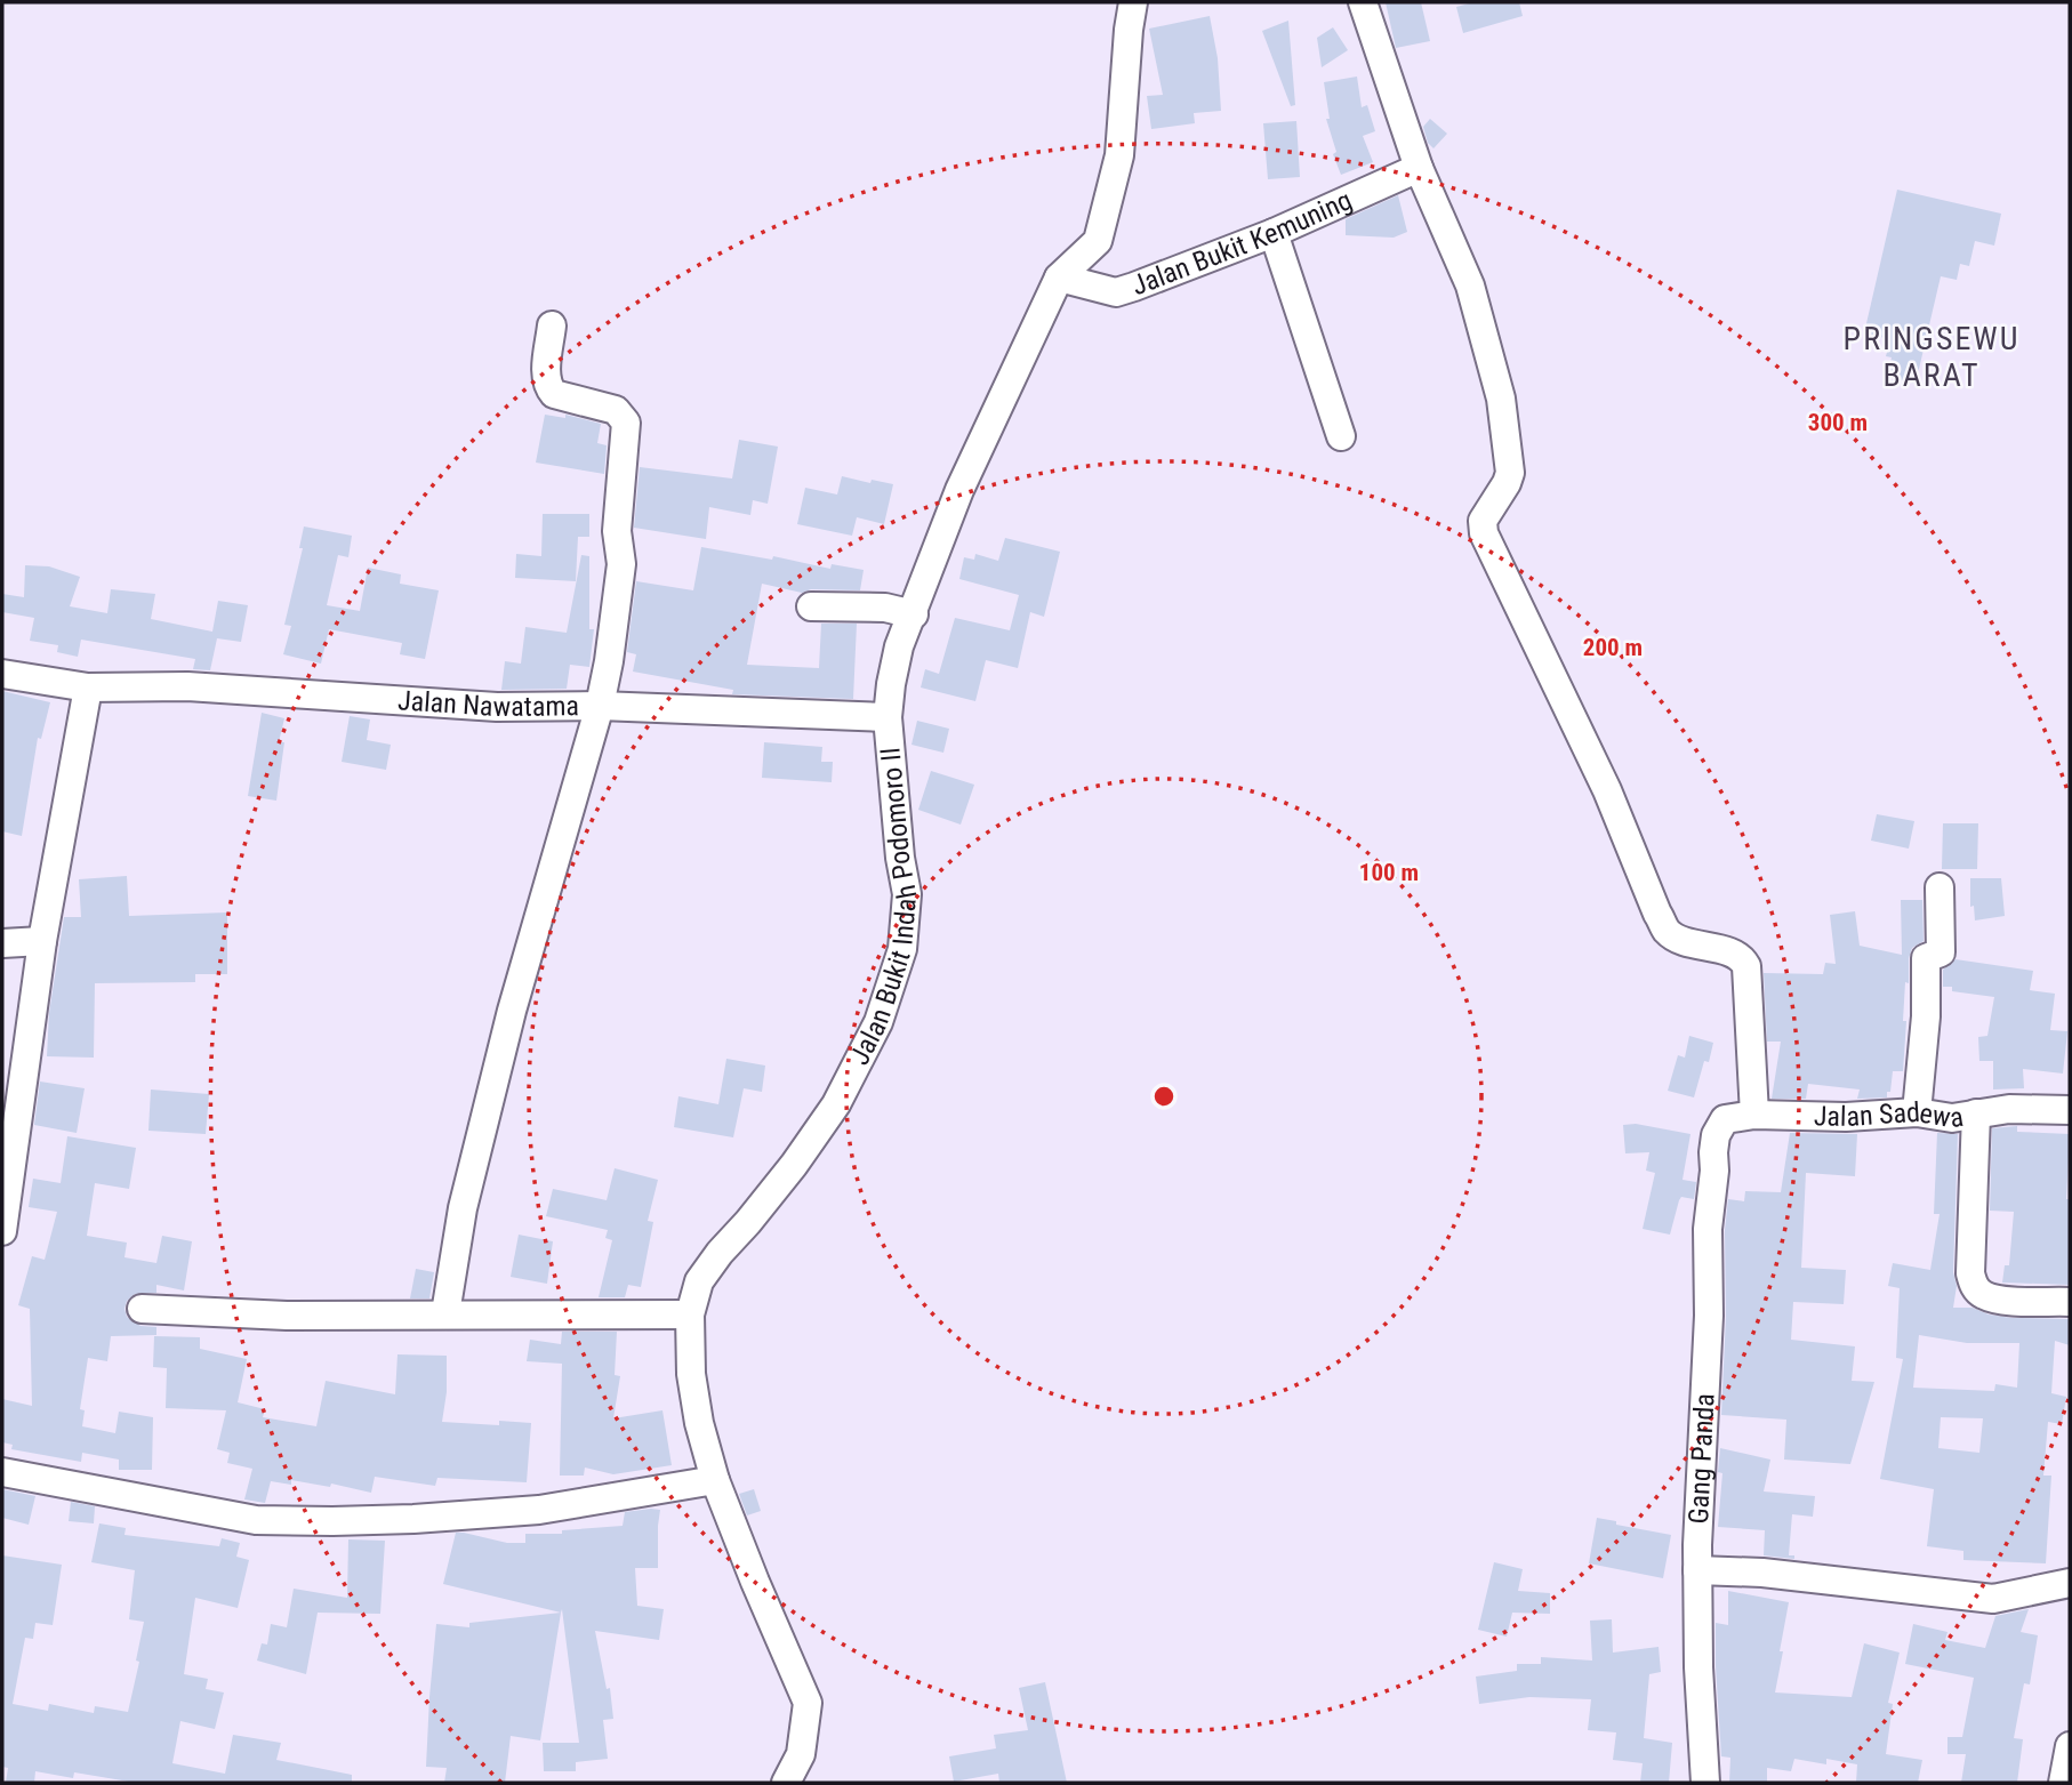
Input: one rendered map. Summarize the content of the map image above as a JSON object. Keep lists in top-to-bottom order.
{
  "streets": {
    "street": [
      "Jalan Bukit Kemuning",
      "Jalan Nawatama",
      "Jalan Bukit Indah Podomoro II",
      "Jalan Sadewa",
      "Gang Panda"
    ]
  },
  "crossings": [
    ["Jalan Bukit Kemuning", "Jalan Bukit Indah Podomoro II"],
    ["Jalan Nawatama", "Jalan Bukit Indah Podomoro II"],
    ["Jalan Sadewa", "Gang Panda"]
  ],
  "districts": ["PRINGSEWU BARAT"],
  "rings": ["300 m", "200 m", "100 m"]
}
